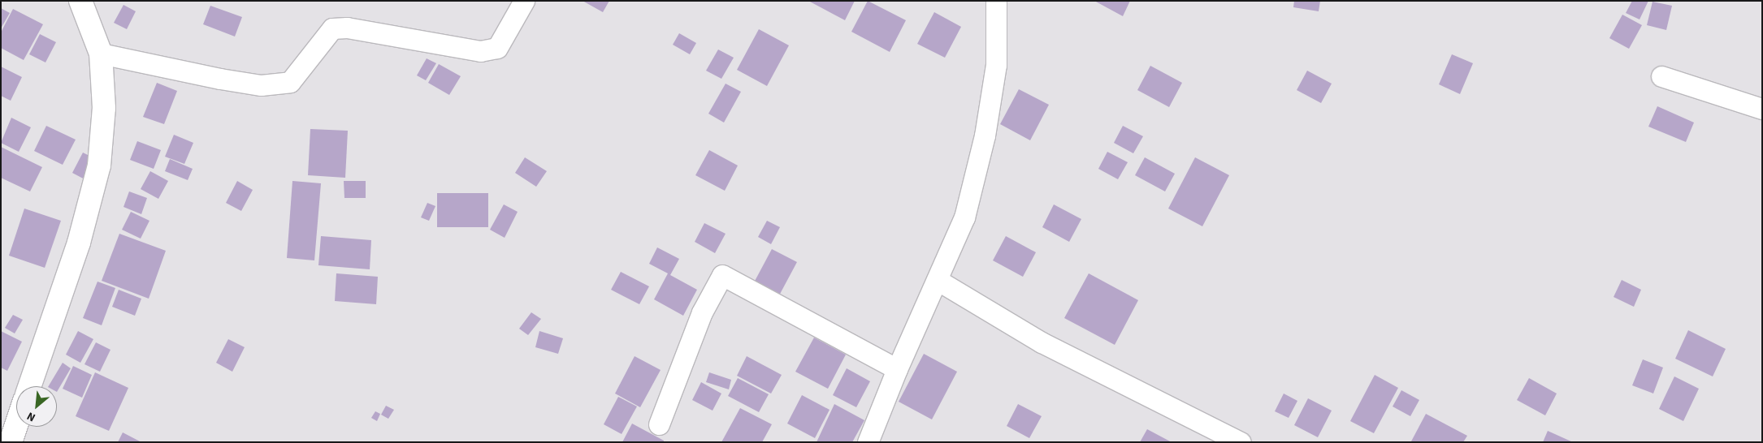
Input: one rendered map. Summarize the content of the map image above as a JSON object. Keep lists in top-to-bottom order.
{
  "north": "bottom left"
}
